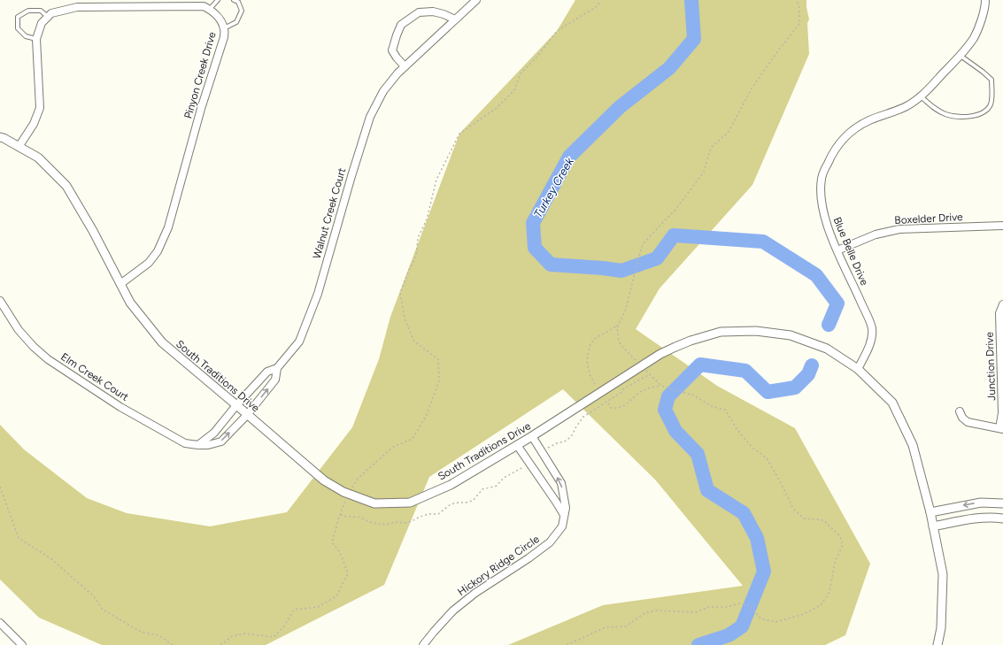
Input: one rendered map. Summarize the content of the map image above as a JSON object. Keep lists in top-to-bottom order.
{
  "streets": {
    "street": [
      "Pinyon Creek Drive",
      "Walnut Creek Court",
      "Boxelder Drive",
      "Blue Belle Drive",
      "Junction Drive",
      "South Traditions Drive",
      "Elm Creek Court",
      "Hickory Ridge Circle"
    ]
  },
  "crossings": [
    ["Pinyon Creek Drive", "South Traditions Drive"],
    ["Walnut Creek Court", "South Traditions Drive"],
    ["Walnut Creek Court", "Elm Creek Court"],
    ["Boxelder Drive", "Blue Belle Drive"],
    ["Blue Belle Drive", "South Traditions Drive"],
    ["South Traditions Drive", "Elm Creek Court"],
    ["South Traditions Drive", "Hickory Ridge Circle"]
  ],
  "water": ["Turkey Creek"]
}
